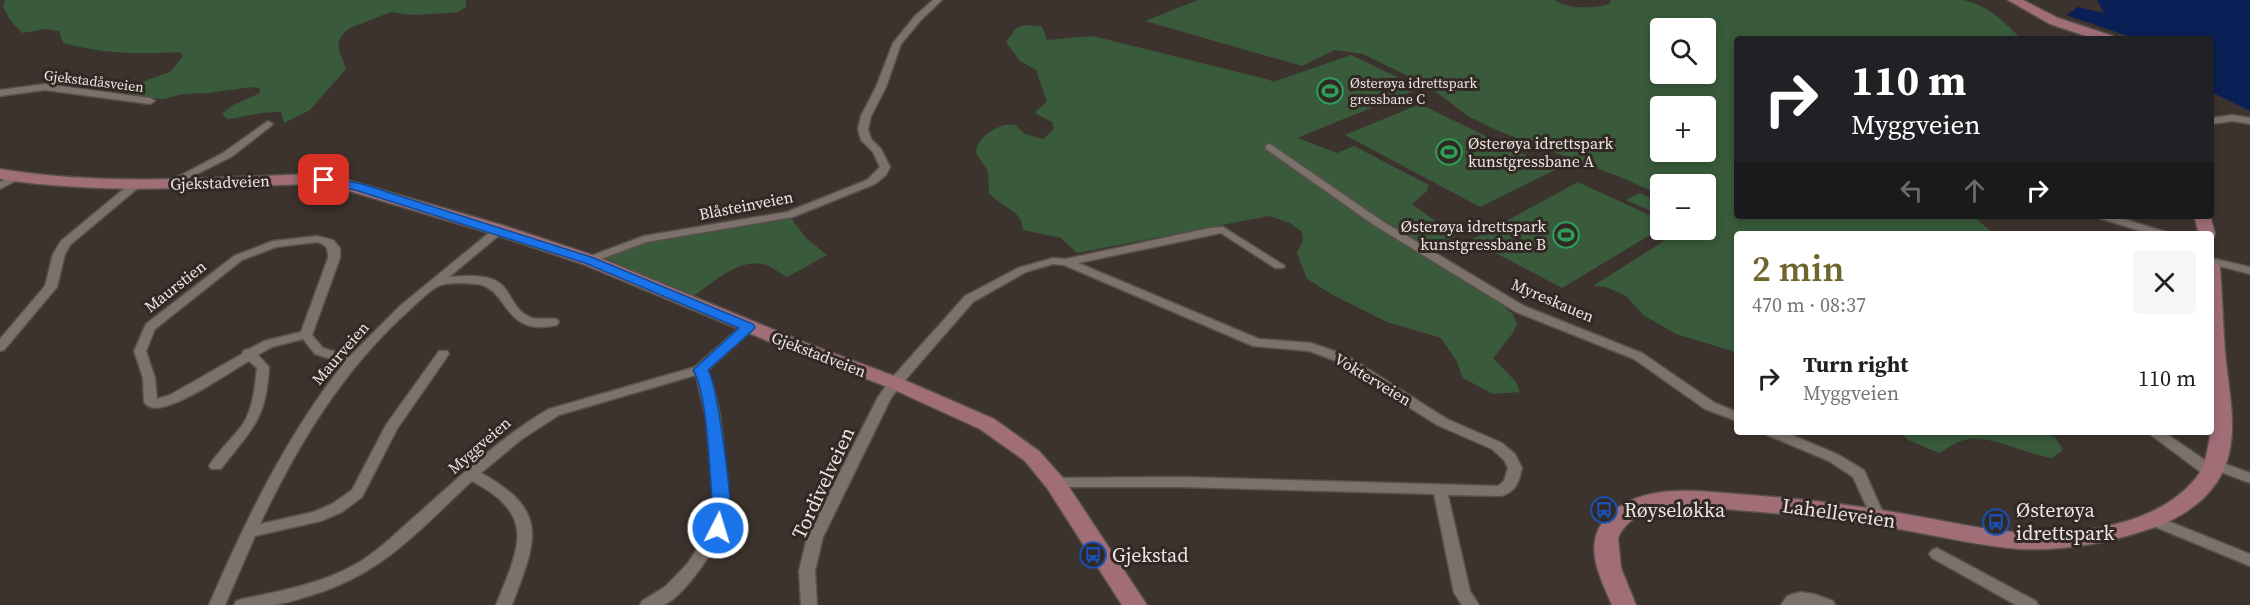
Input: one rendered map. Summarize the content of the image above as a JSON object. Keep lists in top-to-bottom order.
{
  "streets": {
    "street": [
      "Gjekstadåsveien",
      "Gjekstadveien",
      "Blåsteinveien",
      "Maurstien",
      "Myreskauen",
      "Maurveien",
      "Vokterveien",
      "Myggveien",
      "Tordivelveien",
      "Lahelleveien"
    ]
  },
  "crossings": [
    ["Gjekstadveien", "Blåsteinveien"],
    ["Gjekstadveien", "Maurveien"],
    ["Gjekstadveien", "Vokterveien"],
    ["Gjekstadveien", "Myggveien"],
    ["Gjekstadveien", "Tordivelveien"],
    ["Vokterveien", "Tordivelveien"]
  ],
  "places": {
    "sports": ["Østerøya idrettspark gressbane C", "Østerøya idrettspark kunstgressbane A", "Østerøya idrettspark kunstgressbane B"],
    "bus stop": ["Røyseløkka", "Østerøya idrettspark", "Gjekstad"]
  },
  "page": {
    "map_buttons": ["+", "−"],
    "turn": ["110 m", "Myggveien"],
    "heading": ["2 min", "470 m · 08:37"],
    "list": [
      {
        "name": "Turn right",
        "note": "Myggveien",
        "value": "110 m"
      }
    ]
  }
}
